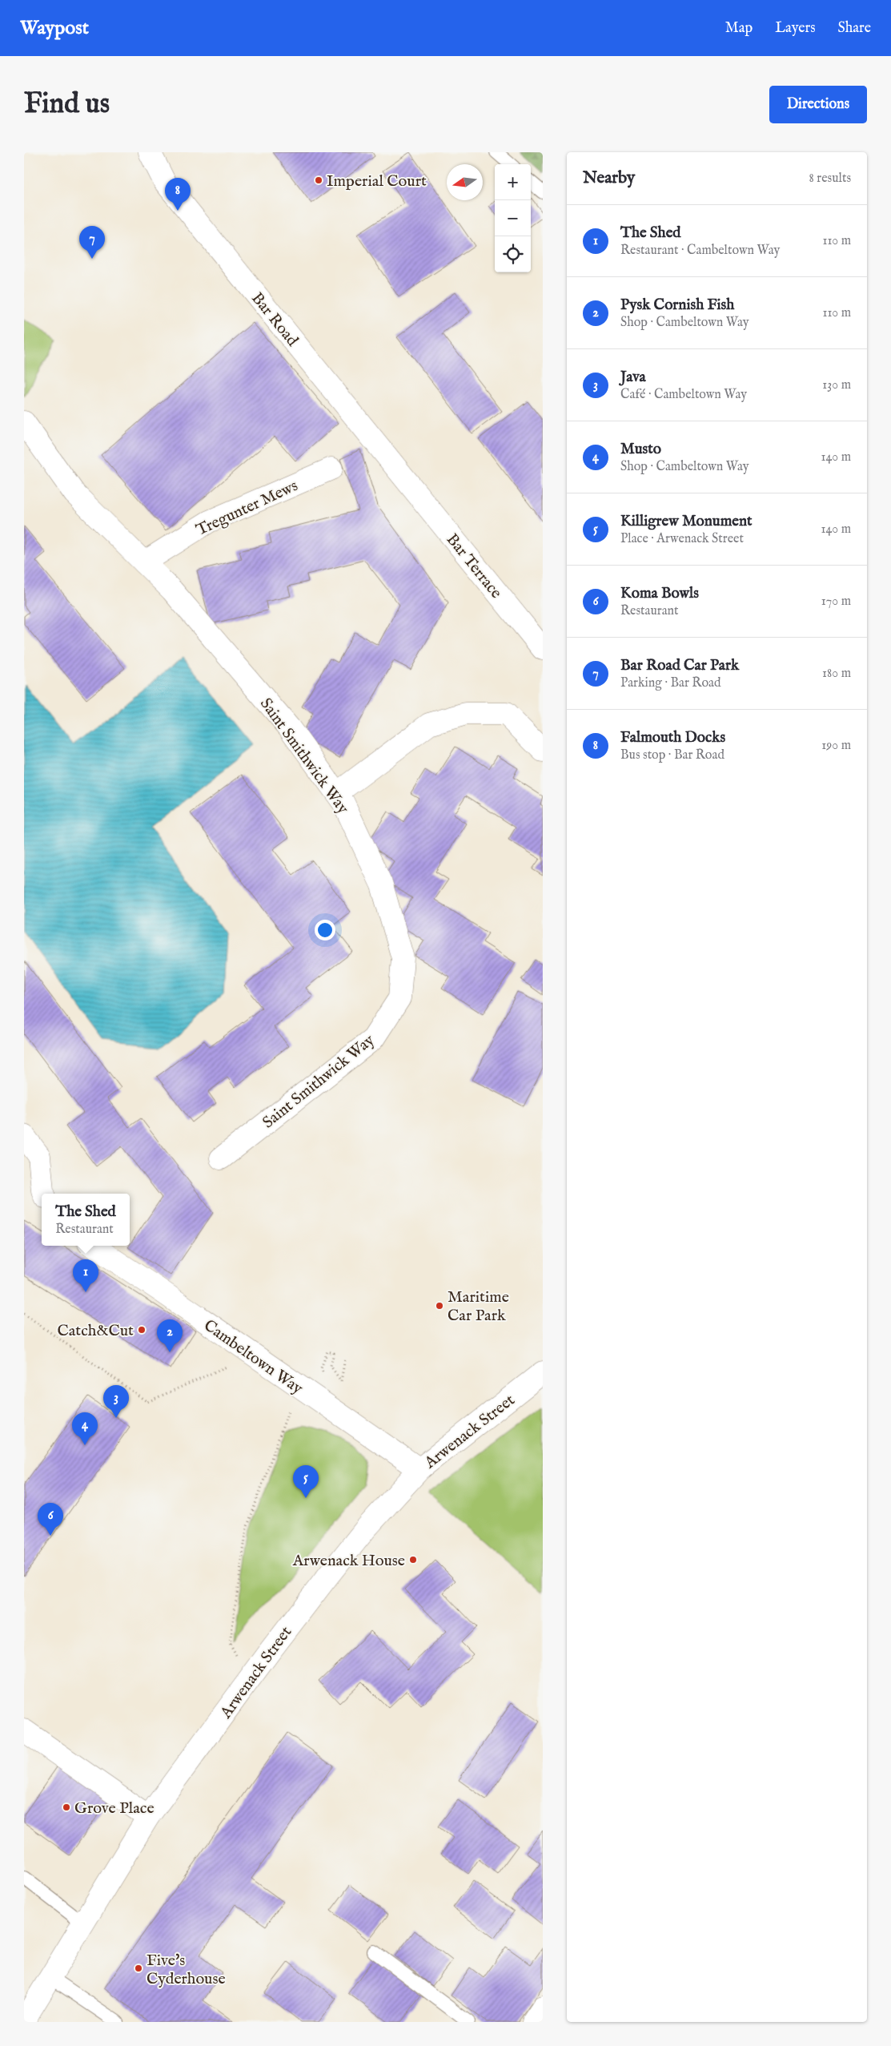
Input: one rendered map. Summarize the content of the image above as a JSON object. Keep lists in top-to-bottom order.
{
  "streets": {
    "street": [
      "Bar Road",
      "Tregunter Mews",
      "Bar Terrace",
      "Saint Smithwick Way",
      "Cambeltown Way",
      "Arwenack Street"
    ]
  },
  "crossings": [
    ["Bar Road", "Bar Terrace"],
    ["Tregunter Mews", "Saint Smithwick Way"],
    ["Cambeltown Way", "Arwenack Street"]
  ],
  "places": [
    "Imperial Court",
    "Maritime Car Park",
    "Catch&Cut",
    "Arwenack House",
    "Grove Place",
    "Five's Cyderhouse"
  ],
  "north": "left",
  "page": {
    "header": "Waypost",
    "nav": ["Map", "Layers", "Share"],
    "buttons": "Directions",
    "title": "Find us",
    "heading": ["Nearby", "8 results"],
    "map_buttons": ["+", "−"],
    "pins": [
      "8",
      "7",
      "1",
      "2",
      "3",
      "4",
      "5",
      "6"
    ],
    "list": [
      {
        "mark": "1",
        "name": "The Shed",
        "note": "Restaurant · Cambeltown Way",
        "value": "110 m"
      },
      {
        "mark": "2",
        "name": "Pysk Cornish Fish",
        "note": "Shop · Cambeltown Way",
        "value": "110 m"
      },
      {
        "mark": "3",
        "name": "Java",
        "note": "Café · Cambeltown Way",
        "value": "130 m"
      },
      {
        "mark": "4",
        "name": "Musto",
        "note": "Shop · Cambeltown Way",
        "value": "140 m"
      },
      {
        "mark": "5",
        "name": "Killigrew Monument",
        "note": "Place · Arwenack Street",
        "value": "140 m"
      },
      {
        "mark": "6",
        "name": "Koma Bowls",
        "note": "Restaurant",
        "value": "170 m"
      },
      {
        "mark": "7",
        "name": "Bar Road Car Park",
        "note": "Parking · Bar Road",
        "value": "180 m"
      },
      {
        "mark": "8",
        "name": "Falmouth Docks",
        "note": "Bus stop · Bar Road",
        "value": "190 m"
      }
    ],
    "popup": ["The Shed", "Restaurant"]
  }
}
